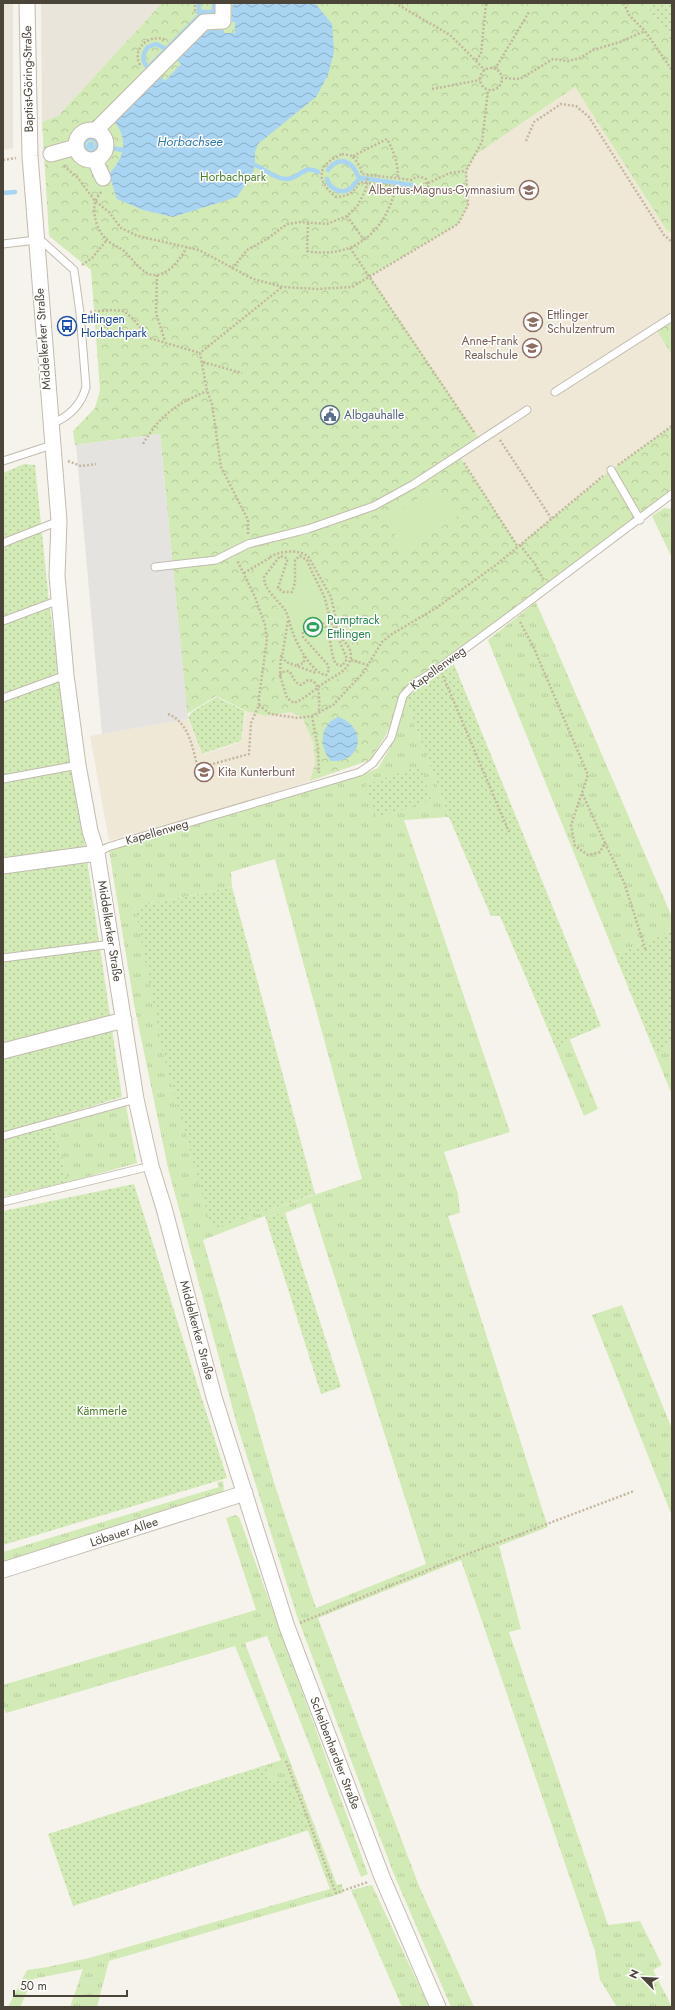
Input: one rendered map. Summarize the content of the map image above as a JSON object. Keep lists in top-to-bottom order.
{
  "streets": {
    "street": [
      "Baptist-Göring-Straße",
      "Middelkerker Straße",
      "Löbauer Allee",
      "Scheibenhardter Straße"
    ],
    "lane": ["Kapellenweg"]
  },
  "crossings": [
    ["Baptist-Göring-Straße", "Middelkerker Straße"],
    ["Middelkerker Straße", "Kapellenweg"],
    ["Middelkerker Straße", "Löbauer Allee"],
    ["Middelkerker Straße", "Scheibenhardter Straße"],
    ["Löbauer Allee", "Scheibenhardter Straße"]
  ],
  "water": ["Horbachsee"],
  "parks": ["Horbachpark", "Kämmerle"],
  "places": {
    "school or university": [
      "Albertus-Magnus-Gymnasium",
      "Ettlinger Schulzentrum",
      "Anne-Frank Realschule",
      "Kita Kunterbunt"
    ],
    "bus stop": ["Ettlingen Horbachpark"],
    "public building": ["Albgauhalle"],
    "sports": ["Pumptrack Ettlingen"]
  },
  "scale_bar": "50 m",
  "north": "top left"
}
